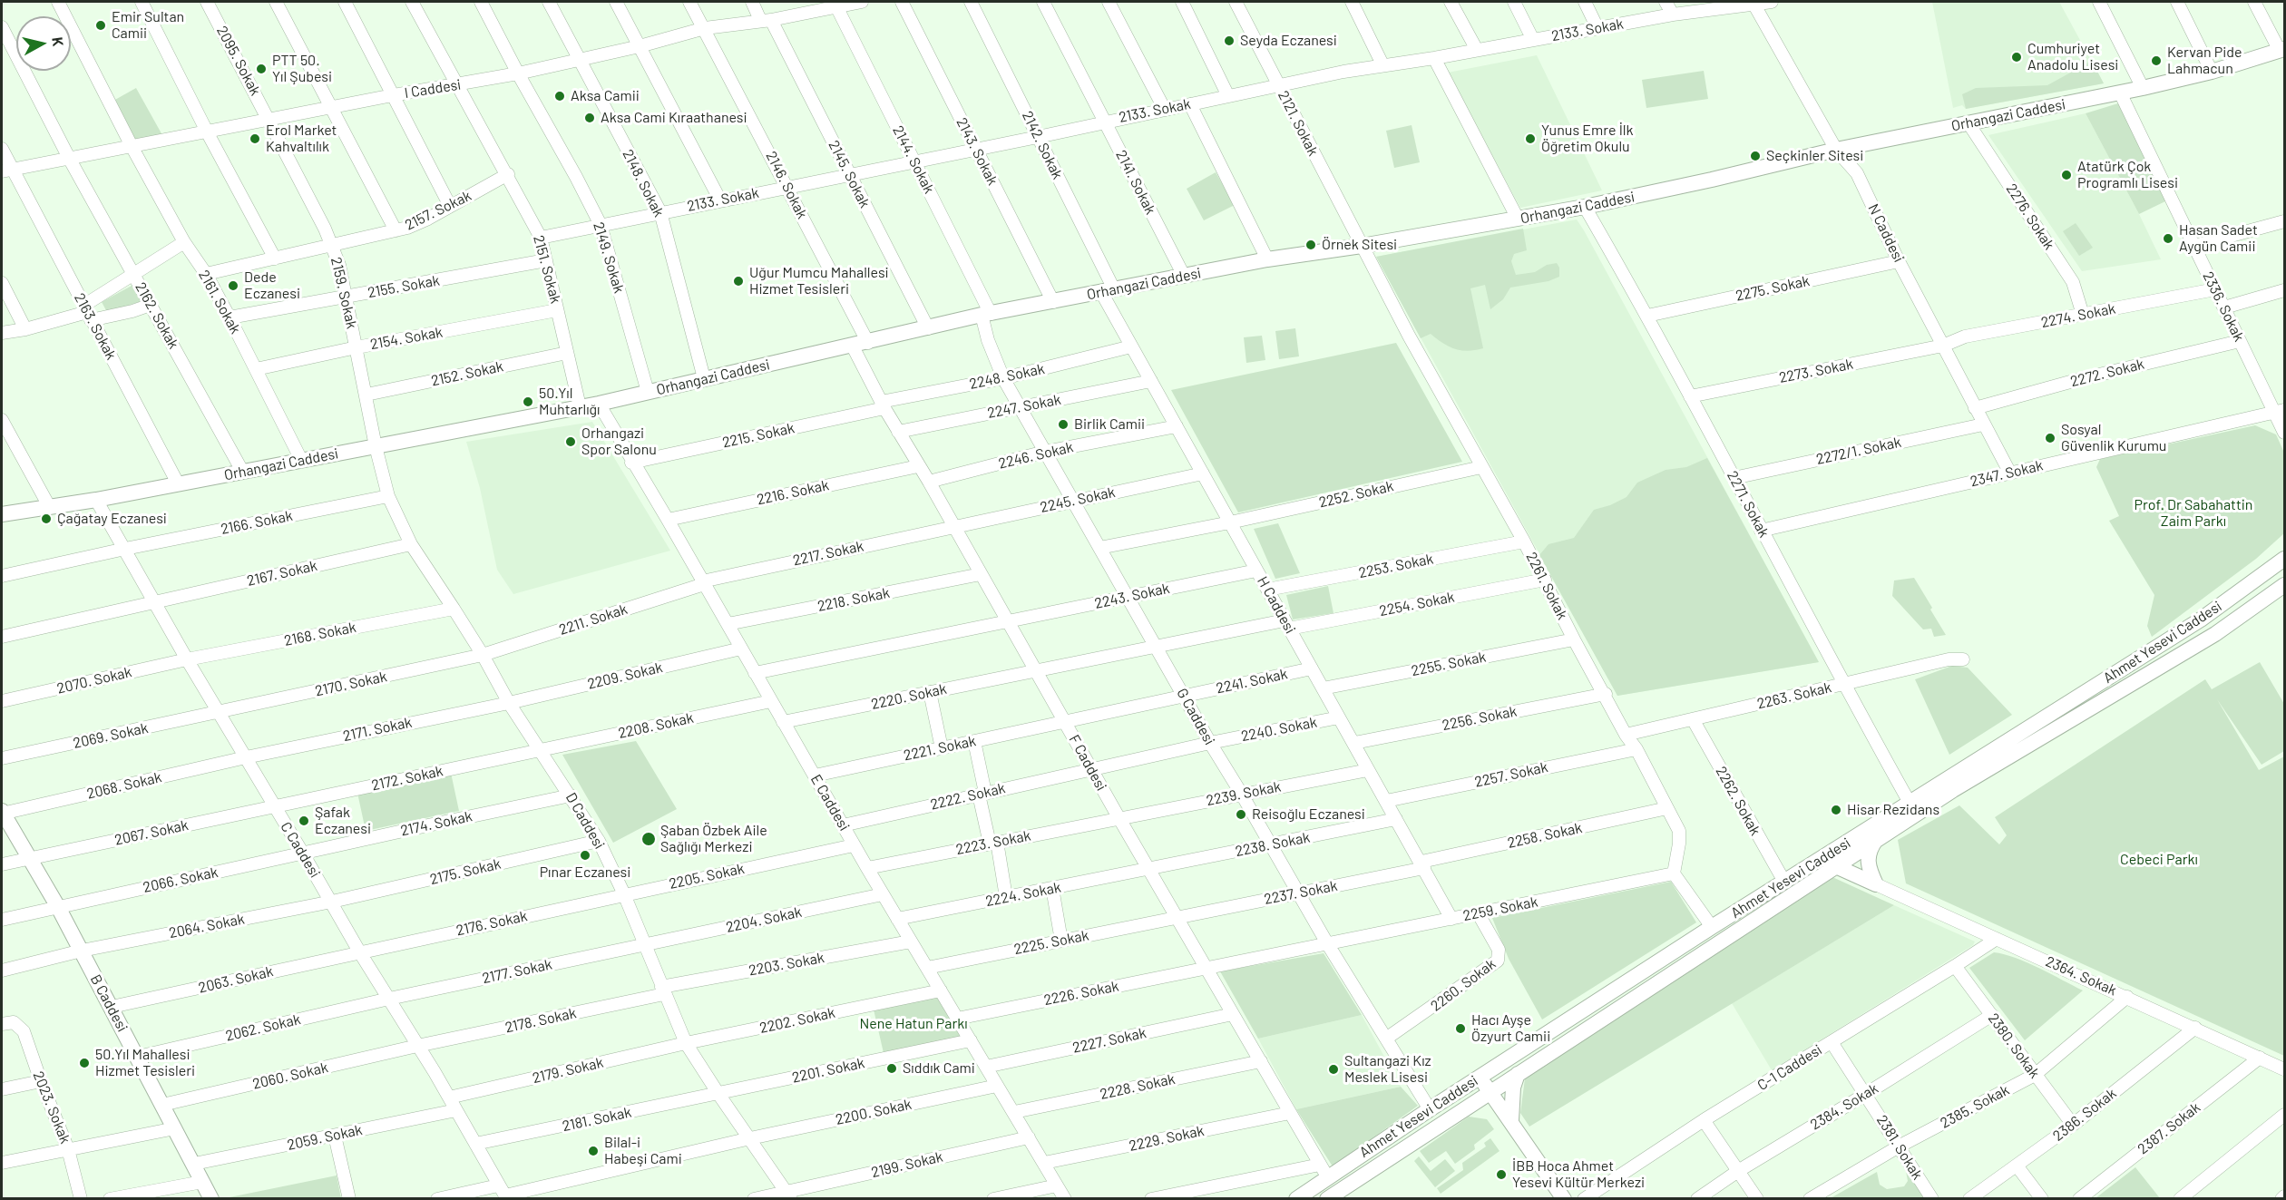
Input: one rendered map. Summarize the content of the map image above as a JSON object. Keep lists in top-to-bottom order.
{
  "streets": {
    "main road": ["Orhangazi Caddesi", "Ahmet Yesevi Caddesi", "B Caddesi"],
    "street": [
      "2133. Sokak",
      "2095. Sokak",
      "I Caddesi",
      "2121. Sokak",
      "2142. Sokak",
      "2143. Sokak",
      "2144. Sokak",
      "2145. Sokak",
      "2141. Sokak",
      "2148. Sokak",
      "2146. Sokak",
      "2157. Sokak",
      "2276. Sokak",
      "N Caddesi",
      "2149. Sokak",
      "2151. Sokak",
      "2155. Sokak",
      "2275. Sokak",
      "2159. Sokak",
      "2161. Sokak",
      "2336. Sokak",
      "2162. Sokak",
      "2274. Sokak",
      "2163. Sokak",
      "2154. Sokak",
      "2273. Sokak",
      "2272. Sokak",
      "2152. Sokak",
      "2248. Sokak",
      "2247. Sokak",
      "2215. Sokak",
      "2272/1. Sokak",
      "2246. Sokak",
      "2347. Sokak",
      "2216. Sokak",
      "2252. Sokak",
      "2245. Sokak",
      "2271. Sokak",
      "2166. Sokak",
      "2217. Sokak",
      "2253. Sokak",
      "2167. Sokak",
      "2261. Sokak",
      "2243. Sokak",
      "2218. Sokak",
      "2254. Sokak",
      "H Caddesi",
      "2211. Sokak",
      "2168. Sokak",
      "2255. Sokak",
      "2209. Sokak",
      "2070. Sokak",
      "2241. Sokak",
      "2170. Sokak",
      "2263. Sokak",
      "2220. Sokak",
      "G Caddesi",
      "2256. Sokak",
      "2208. Sokak",
      "2171. Sokak",
      "2240. Sokak",
      "2069. Sokak",
      "2221. Sokak",
      "F Caddesi",
      "2257. Sokak",
      "2172. Sokak",
      "2068. Sokak",
      "2239. Sokak",
      "2222. Sokak",
      "2262. Sokak",
      "E Caddesi",
      "D Caddesi",
      "2174. Sokak",
      "2067. Sokak",
      "2258. Sokak",
      "2223. Sokak",
      "2238. Sokak",
      "C Caddesi",
      "2175. Sokak",
      "2205. Sokak",
      "2066. Sokak",
      "2237. Sokak",
      "2224. Sokak",
      "2259. Sokak",
      "2204. Sokak",
      "2176. Sokak",
      "2064. Sokak",
      "2225. Sokak",
      "2203. Sokak",
      "2177. Sokak",
      "2364. Sokak",
      "2063. Sokak",
      "2260. Sokak",
      "2226. Sokak",
      "2178. Sokak",
      "2202. Sokak",
      "2062. Sokak",
      "2227. Sokak",
      "2380. Sokak",
      "C-1 Caddesi",
      "2179. Sokak",
      "2201. Sokak",
      "2060. Sokak",
      "2228. Sokak",
      "2384. Sokak",
      "2385. Sokak",
      "2023. Sokak",
      "2200. Sokak",
      "2386. Sokak",
      "2181. Sokak",
      "2387. Sokak",
      "2059. Sokak",
      "2229. Sokak",
      "2381. Sokak",
      "2199. Sokak"
    ]
  },
  "crossings": [
    ["2133. Sokak", "2121. Sokak"],
    ["2133. Sokak", "2142. Sokak"],
    ["2133. Sokak", "2143. Sokak"],
    ["2133. Sokak", "2144. Sokak"],
    ["2133. Sokak", "2145. Sokak"],
    ["2133. Sokak", "2141. Sokak"],
    ["2133. Sokak", "2148. Sokak"],
    ["2133. Sokak", "2146. Sokak"],
    ["2133. Sokak", "N Caddesi"],
    ["2133. Sokak", "2149. Sokak"],
    ["2133. Sokak", "2151. Sokak"],
    ["2095. Sokak", "I Caddesi"],
    ["2095. Sokak", "2159. Sokak"],
    ["I Caddesi", "2144. Sokak"],
    ["I Caddesi", "2145. Sokak"],
    ["I Caddesi", "2148. Sokak"],
    ["I Caddesi", "2146. Sokak"],
    ["I Caddesi", "2149. Sokak"],
    ["I Caddesi", "2151. Sokak"],
    ["I Caddesi", "2159. Sokak"],
    ["I Caddesi", "2161. Sokak"],
    ["I Caddesi", "2162. Sokak"],
    ["I Caddesi", "2163. Sokak"],
    ["Orhangazi Caddesi", "2121. Sokak"],
    ["Orhangazi Caddesi", "2142. Sokak"],
    ["Orhangazi Caddesi", "2143. Sokak"],
    ["Orhangazi Caddesi", "2144. Sokak"],
    ["Orhangazi Caddesi", "2145. Sokak"],
    ["Orhangazi Caddesi", "2141. Sokak"],
    ["Orhangazi Caddesi", "2148. Sokak"],
    ["Orhangazi Caddesi", "2146. Sokak"],
    ["Orhangazi Caddesi", "2276. Sokak"],
    ["Orhangazi Caddesi", "N Caddesi"],
    ["Orhangazi Caddesi", "2149. Sokak"],
    ["Orhangazi Caddesi", "2151. Sokak"],
    ["Orhangazi Caddesi", "2159. Sokak"],
    ["Orhangazi Caddesi", "2161. Sokak"],
    ["Orhangazi Caddesi", "2336. Sokak"],
    ["Orhangazi Caddesi", "2162. Sokak"],
    ["Orhangazi Caddesi", "2163. Sokak"],
    ["Orhangazi Caddesi", "2271. Sokak"],
    ["Orhangazi Caddesi", "2261. Sokak"],
    ["Orhangazi Caddesi", "H Caddesi"],
    ["Orhangazi Caddesi", "G Caddesi"],
    ["Orhangazi Caddesi", "F Caddesi"],
    ["Orhangazi Caddesi", "E Caddesi"],
    ["Orhangazi Caddesi", "D Caddesi"],
    ["Orhangazi Caddesi", "C Caddesi"],
    ["2121. Sokak", "2261. Sokak"],
    ["2142. Sokak", "H Caddesi"],
    ["2144. Sokak", "G Caddesi"],
    ["2157. Sokak", "2151. Sokak"],
    ["2157. Sokak", "2159. Sokak"],
    ["2157. Sokak", "2161. Sokak"],
    ["2276. Sokak", "2274. Sokak"],
    ["N Caddesi", "2275. Sokak"],
    ["N Caddesi", "2274. Sokak"],
    ["N Caddesi", "2273. Sokak"],
    ["N Caddesi", "2272. Sokak"],
    ["N Caddesi", "2272/1. Sokak"],
    ["N Caddesi", "2347. Sokak"],
    ["2151. Sokak", "2155. Sokak"],
    ["2151. Sokak", "2154. Sokak"],
    ["2151. Sokak", "2152. Sokak"],
    ["2155. Sokak", "2159. Sokak"],
    ["2155. Sokak", "2161. Sokak"],
    ["2275. Sokak", "2271. Sokak"],
    ["2159. Sokak", "2154. Sokak"],
    ["2159. Sokak", "2152. Sokak"],
    ["2159. Sokak", "D Caddesi"],
    ["2161. Sokak", "2154. Sokak"],
    ["2336. Sokak", "2274. Sokak"],
    ["2336. Sokak", "2272. Sokak"],
    ["2336. Sokak", "2347. Sokak"],
    ["2274. Sokak", "2273. Sokak"],
    ["2273. Sokak", "2271. Sokak"],
    ["2248. Sokak", "2215. Sokak"],
    ["2248. Sokak", "H Caddesi"],
    ["2248. Sokak", "G Caddesi"],
    ["2248. Sokak", "F Caddesi"],
    ["2247. Sokak", "H Caddesi"],
    ["2247. Sokak", "G Caddesi"],
    ["2247. Sokak", "F Caddesi"],
    ["2215. Sokak", "F Caddesi"],
    ["2215. Sokak", "E Caddesi"],
    ["2272/1. Sokak", "2271. Sokak"],
    ["2246. Sokak", "H Caddesi"],
    ["2246. Sokak", "G Caddesi"],
    ["2246. Sokak", "F Caddesi"],
    ["2347. Sokak", "2271. Sokak"],
    ["2216. Sokak", "F Caddesi"],
    ["2216. Sokak", "E Caddesi"],
    ["2252. Sokak", "2261. Sokak"],
    ["2252. Sokak", "H Caddesi"],
    ["2252. Sokak", "G Caddesi"],
    ["2245. Sokak", "2217. Sokak"],
    ["2245. Sokak", "H Caddesi"],
    ["2245. Sokak", "G Caddesi"],
    ["2245. Sokak", "F Caddesi"],
    ["2271. Sokak", "Ahmet Yesevi Caddesi"],
    ["2271. Sokak", "2263. Sokak"],
    ["2166. Sokak", "D Caddesi"],
    ["2166. Sokak", "C Caddesi"],
    ["2217. Sokak", "2211. Sokak"],
    ["2217. Sokak", "F Caddesi"],
    ["2217. Sokak", "E Caddesi"],
    ["2253. Sokak", "2261. Sokak"],
    ["2253. Sokak", "H Caddesi"],
    ["2167. Sokak", "D Caddesi"],
    ["2167. Sokak", "C Caddesi"],
    ["2261. Sokak", "2254. Sokak"],
    ["2261. Sokak", "2255. Sokak"],
    ["2261. Sokak", "2263. Sokak"],
    ["2261. Sokak", "2256. Sokak"],
    ["2261. Sokak", "2257. Sokak"],
    ["2261. Sokak", "2258. Sokak"],
    ["2261. Sokak", "2259. Sokak"],
    ["2243. Sokak", "H Caddesi"],
    ["2243. Sokak", "G Caddesi"],
    ["2243. Sokak", "F Caddesi"],
    ["2218. Sokak", "F Caddesi"],
    ["2218. Sokak", "E Caddesi"],
    ["2254. Sokak", "H Caddesi"],
    ["2254. Sokak", "G Caddesi"],
    ["H Caddesi", "2255. Sokak"],
    ["H Caddesi", "2241. Sokak"],
    ["H Caddesi", "2256. Sokak"],
    ["H Caddesi", "2240. Sokak"],
    ["H Caddesi", "2257. Sokak"],
    ["H Caddesi", "2239. Sokak"],
    ["H Caddesi", "2258. Sokak"],
    ["H Caddesi", "2238. Sokak"],
    ["H Caddesi", "2237. Sokak"],
    ["H Caddesi", "2259. Sokak"],
    ["2211. Sokak", "2170. Sokak"],
    ["2211. Sokak", "E Caddesi"],
    ["2211. Sokak", "D Caddesi"],
    ["2168. Sokak", "2070. Sokak"],
    ["2168. Sokak", "D Caddesi"],
    ["2168. Sokak", "C Caddesi"],
    ["Ahmet Yesevi Caddesi", "G Caddesi"],
    ["Ahmet Yesevi Caddesi", "F Caddesi"],
    ["Ahmet Yesevi Caddesi", "2262. Sokak"],
    ["2209. Sokak", "2171. Sokak"],
    ["2209. Sokak", "E Caddesi"],
    ["2209. Sokak", "D Caddesi"],
    ["2070. Sokak", "C Caddesi"],
    ["2241. Sokak", "G Caddesi"],
    ["2241. Sokak", "2221. Sokak"],
    ["2241. Sokak", "F Caddesi"],
    ["2170. Sokak", "2069. Sokak"],
    ["2170. Sokak", "D Caddesi"],
    ["2170. Sokak", "C Caddesi"],
    ["2263. Sokak", "2262. Sokak"],
    ["2220. Sokak", "F Caddesi"],
    ["2220. Sokak", "E Caddesi"],
    ["G Caddesi", "2240. Sokak"],
    ["G Caddesi", "2239. Sokak"],
    ["G Caddesi", "2238. Sokak"],
    ["G Caddesi", "2237. Sokak"],
    ["G Caddesi", "2259. Sokak"],
    ["G Caddesi", "2260. Sokak"],
    ["2208. Sokak", "2172. Sokak"],
    ["2208. Sokak", "E Caddesi"],
    ["2208. Sokak", "D Caddesi"],
    ["2171. Sokak", "2068. Sokak"],
    ["2171. Sokak", "D Caddesi"],
    ["2171. Sokak", "C Caddesi"],
    ["2240. Sokak", "F Caddesi"],
    ["2240. Sokak", "2222. Sokak"],
    ["2069. Sokak", "C Caddesi"],
    ["2221. Sokak", "F Caddesi"],
    ["2221. Sokak", "E Caddesi"],
    ["F Caddesi", "2239. Sokak"],
    ["F Caddesi", "2222. Sokak"],
    ["F Caddesi", "2223. Sokak"],
    ["F Caddesi", "2238. Sokak"],
    ["F Caddesi", "2237. Sokak"],
    ["F Caddesi", "2224. Sokak"],
    ["F Caddesi", "2259. Sokak"],
    ["F Caddesi", "2225. Sokak"],
    ["F Caddesi", "2226. Sokak"],
    ["F Caddesi", "2227. Sokak"],
    ["F Caddesi", "2228. Sokak"],
    ["F Caddesi", "2229. Sokak"],
    ["2172. Sokak", "D Caddesi"],
    ["2172. Sokak", "2067. Sokak"],
    ["2172. Sokak", "C Caddesi"],
    ["2068. Sokak", "C Caddesi"],
    ["2068. Sokak", "B Caddesi"],
    ["2239. Sokak", "2223. Sokak"],
    ["2222. Sokak", "E Caddesi"],
    ["E Caddesi", "2223. Sokak"],
    ["E Caddesi", "2205. Sokak"],
    ["E Caddesi", "2224. Sokak"],
    ["E Caddesi", "2204. Sokak"],
    ["E Caddesi", "2225. Sokak"],
    ["E Caddesi", "2203. Sokak"],
    ["E Caddesi", "2226. Sokak"],
    ["E Caddesi", "2202. Sokak"],
    ["E Caddesi", "2227. Sokak"],
    ["E Caddesi", "2201. Sokak"],
    ["E Caddesi", "2228. Sokak"],
    ["E Caddesi", "2200. Sokak"],
    ["E Caddesi", "2229. Sokak"],
    ["E Caddesi", "2199. Sokak"],
    ["D Caddesi", "2174. Sokak"],
    ["D Caddesi", "2175. Sokak"],
    ["D Caddesi", "2205. Sokak"],
    ["D Caddesi", "2204. Sokak"],
    ["D Caddesi", "2176. Sokak"],
    ["D Caddesi", "2203. Sokak"],
    ["D Caddesi", "2177. Sokak"],
    ["D Caddesi", "2178. Sokak"],
    ["D Caddesi", "2202. Sokak"],
    ["D Caddesi", "2179. Sokak"],
    ["D Caddesi", "2201. Sokak"],
    ["D Caddesi", "2200. Sokak"],
    ["D Caddesi", "2181. Sokak"],
    ["D Caddesi", "2199. Sokak"],
    ["2174. Sokak", "C Caddesi"],
    ["2174. Sokak", "2066. Sokak"],
    ["2067. Sokak", "C Caddesi"],
    ["2067. Sokak", "B Caddesi"],
    ["2258. Sokak", "2237. Sokak"],
    ["2238. Sokak", "2224. Sokak"],
    ["C Caddesi", "2175. Sokak"],
    ["C Caddesi", "2066. Sokak"],
    ["C Caddesi", "2176. Sokak"],
    ["C Caddesi", "2064. Sokak"],
    ["C Caddesi", "2177. Sokak"],
    ["C Caddesi", "2063. Sokak"],
    ["C Caddesi", "2178. Sokak"],
    ["C Caddesi", "2062. Sokak"],
    ["C Caddesi", "2179. Sokak"],
    ["C Caddesi", "2060. Sokak"],
    ["C Caddesi", "2200. Sokak"],
    ["C Caddesi", "2181. Sokak"],
    ["C Caddesi", "2059. Sokak"],
    ["2175. Sokak", "2064. Sokak"],
    ["2205. Sokak", "2176. Sokak"],
    ["2066. Sokak", "B Caddesi"],
    ["2237. Sokak", "2225. Sokak"],
    ["2259. Sokak", "2260. Sokak"],
    ["2259. Sokak", "2226. Sokak"],
    ["2204. Sokak", "2177. Sokak"],
    ["2176. Sokak", "2063. Sokak"],
    ["2064. Sokak", "B Caddesi"],
    ["2203. Sokak", "2178. Sokak"],
    ["2177. Sokak", "2062. Sokak"],
    ["2364. Sokak", "C-1 Caddesi"],
    ["2364. Sokak", "2385. Sokak"],
    ["2364. Sokak", "2386. Sokak"],
    ["2364. Sokak", "2387. Sokak"],
    ["2063. Sokak", "B Caddesi"],
    ["B Caddesi", "2062. Sokak"],
    ["B Caddesi", "2060. Sokak"],
    ["B Caddesi", "2059. Sokak"],
    ["2178. Sokak", "2060. Sokak"],
    ["2202. Sokak", "2179. Sokak"],
    ["2380. Sokak", "C-1 Caddesi"],
    ["2380. Sokak", "2384. Sokak"],
    ["2380. Sokak", "2385. Sokak"],
    ["2380. Sokak", "2386. Sokak"],
    ["C-1 Caddesi", "2381. Sokak"],
    ["2201. Sokak", "2181. Sokak"],
    ["2384. Sokak", "2381. Sokak"],
    ["2385. Sokak", "2381. Sokak"]
  ],
  "parks": ["Prof. Dr Sabahattin Zaim Parkı", "Cebeci Parkı", "Nene Hatun Parkı"],
  "places": [
    "Emir Sultan Camii",
    "Seyda Eczanesi",
    "Cumhuriyet Anadolu Lisesi",
    "Kervan Pide Lahmacun",
    "PTT 50. Yıl Şubesi",
    "Aksa Camii",
    "Aksa Cami Kıraathanesi",
    "Erol Market Kahvaltılık",
    "Yunus Emre İlk Öğretim Okulu",
    "Seçkinler Sitesi",
    "Atatürk Çok Programlı Lisesi",
    "Hasan Sadet Aygün Camii",
    "Örnek Sitesi",
    "Uğur Mumcu Mahallesi Hizmet Tesisleri",
    "Dede Eczanesi",
    "50.Yıl Muhtarlığı",
    "Birlik Camii",
    "Sosyal Güvenlik Kurumu",
    "Orhangazi Spor Salonu",
    "Çağatay Eczanesi",
    "Hisar Rezidans",
    "Reisoğlu Eczanesi",
    "Şafak Eczanesi",
    "Şaban Özbek Aile Sağlığı Merkezi",
    "Pınar Eczanesi",
    "Hacı Ayşe Özyurt Camii",
    "50.Yıl Mahallesi Hizmet Tesisleri",
    "Sıddık Cami",
    "Sultangazi Kız Meslek Lisesi",
    "Bilal-i Habeşi Cami",
    "İBB Hoca Ahmet Yesevi Kültür Merkezi"
  ],
  "north": "right"
}
